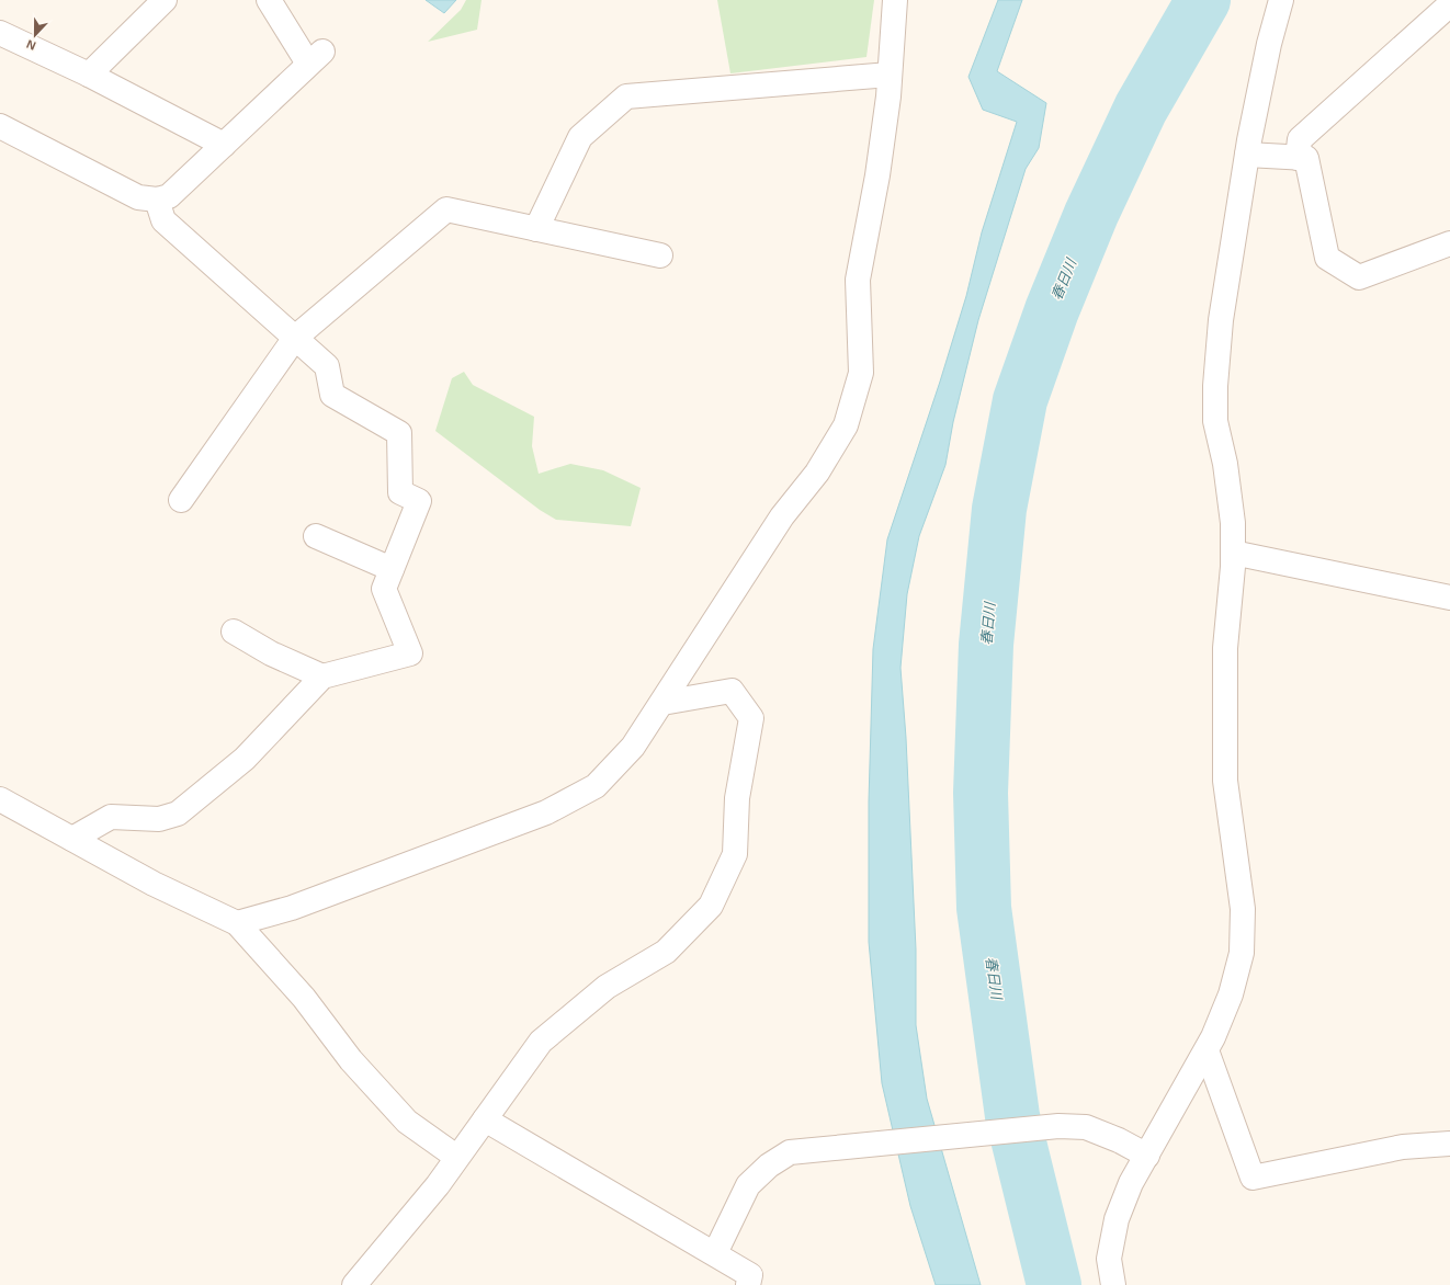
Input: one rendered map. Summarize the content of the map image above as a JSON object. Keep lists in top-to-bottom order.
{
  "water": ["春日川"],
  "north": "bottom"
}
